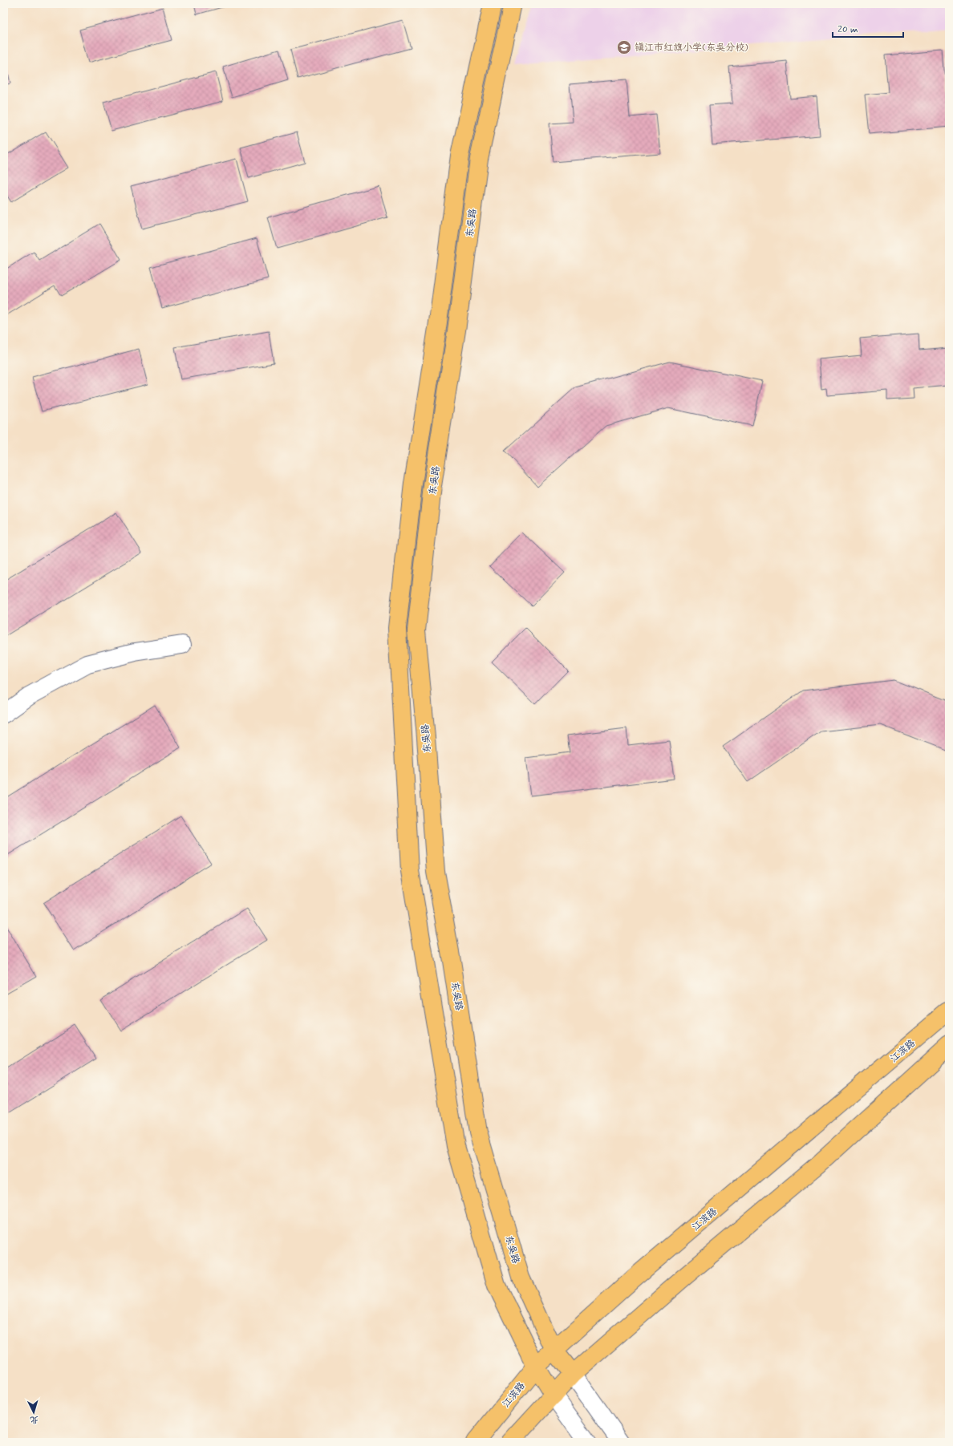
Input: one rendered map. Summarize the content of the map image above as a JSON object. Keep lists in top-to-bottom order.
{
  "streets": {
    "main road": ["东吴路", "江滨路"]
  },
  "crossings": [
    ["东吴路", "江滨路"]
  ],
  "places": {
    "school or university": ["镇江市红旗小学(东吴分校)"]
  },
  "scale_bar": "20 m",
  "north": "bottom"
}
